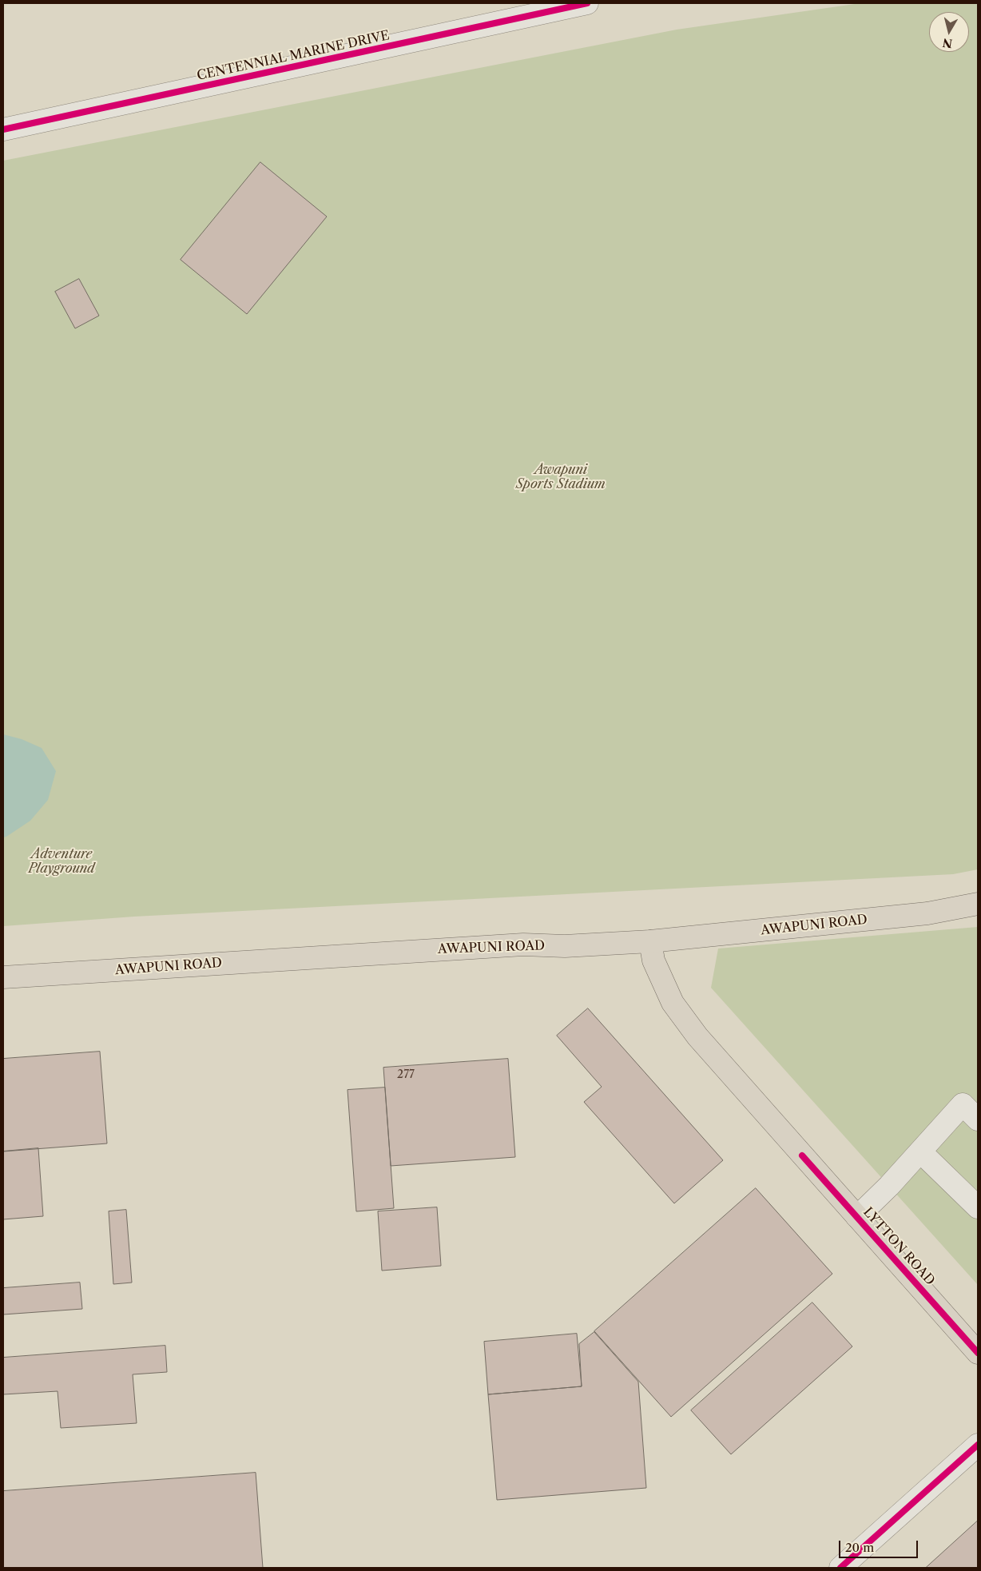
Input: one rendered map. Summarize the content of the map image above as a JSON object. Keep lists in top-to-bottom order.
{
  "streets": {
    "main road": ["AWAPUNI ROAD", "LYTTON ROAD"],
    "street": ["CENTENNIAL MARINE DRIVE"]
  },
  "crossings": [
    ["AWAPUNI ROAD", "LYTTON ROAD"]
  ],
  "parks": ["Awapuni Sports Stadium", "Adventure Playground"],
  "house_numbers": ["277"],
  "scale_bar": "20 m",
  "north": "bottom"
}
